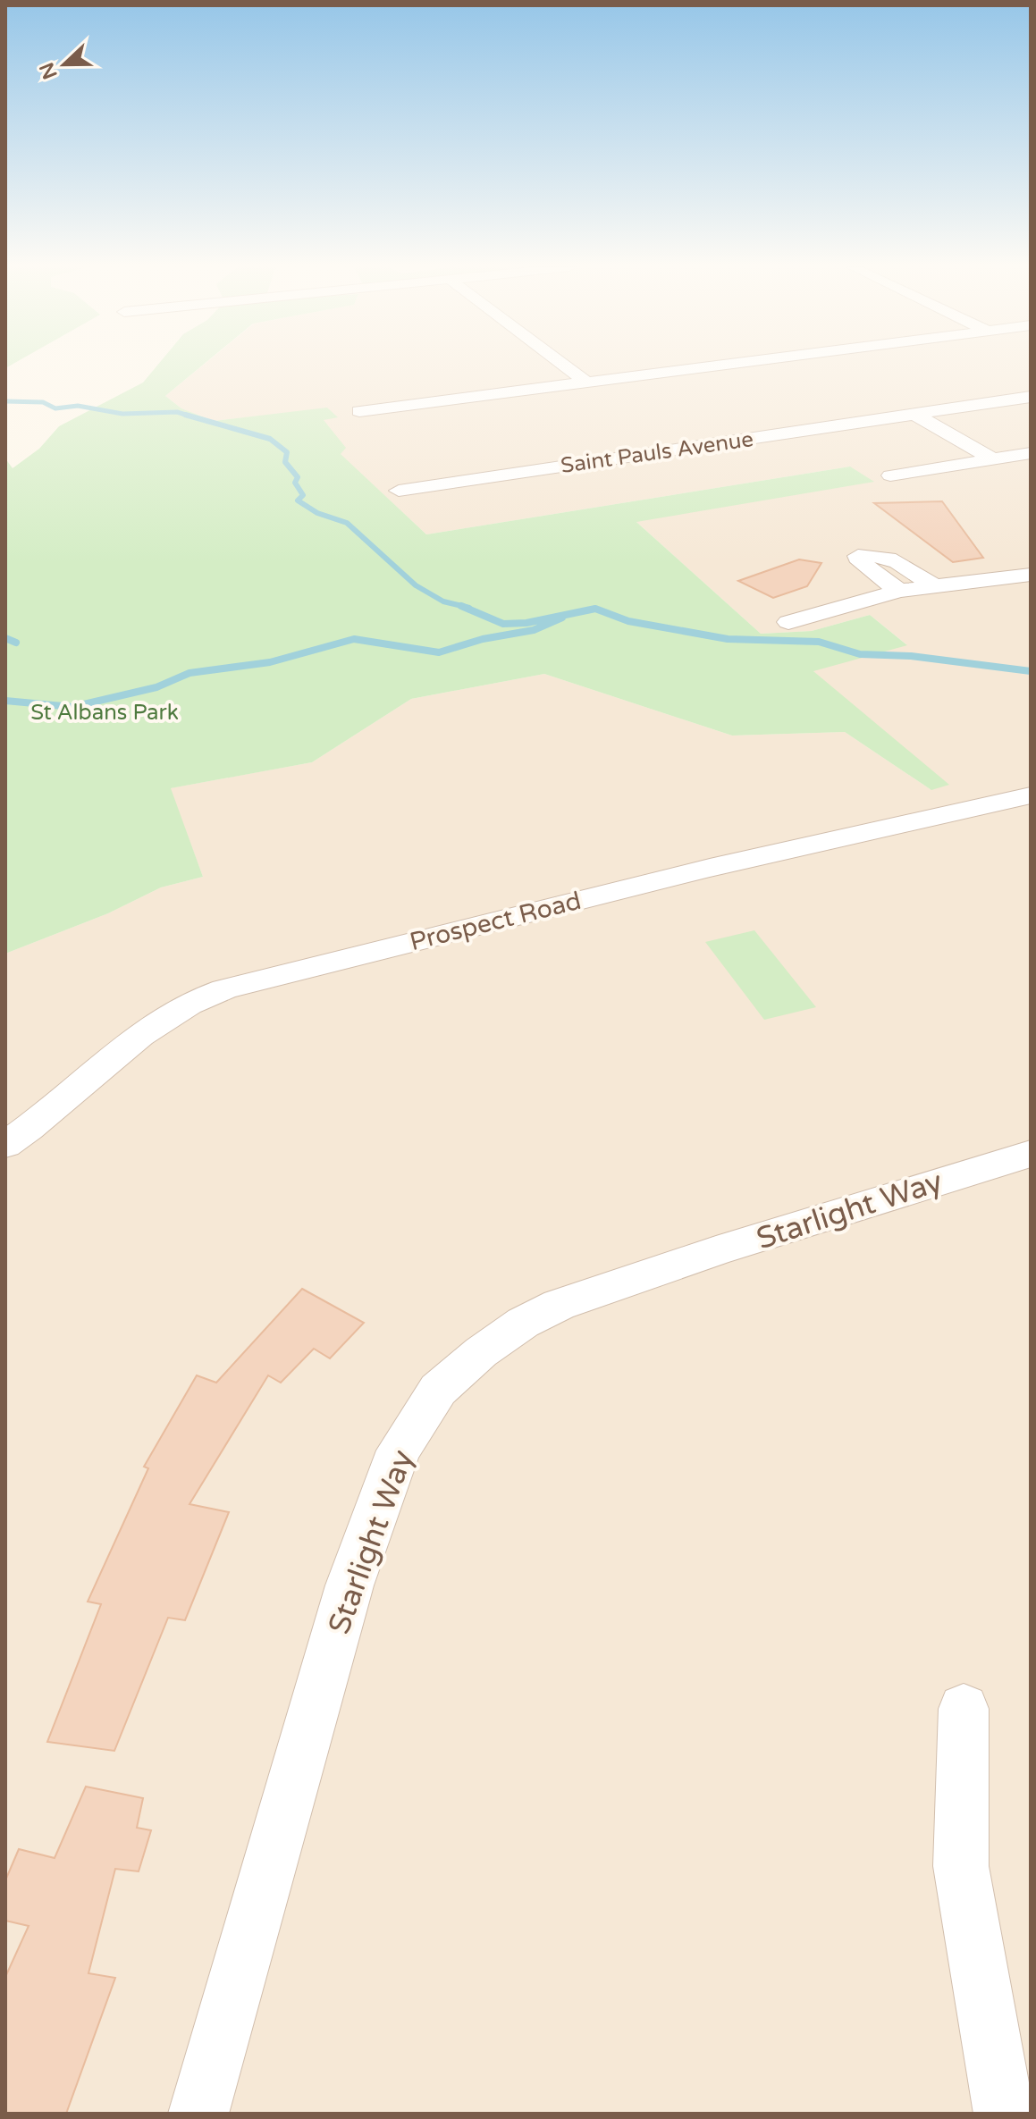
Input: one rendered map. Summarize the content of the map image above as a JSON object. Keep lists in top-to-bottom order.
{
  "streets": {
    "street": ["Saint Pauls Avenue", "Prospect Road", "Starlight Way"]
  },
  "parks": ["St Albans Park"],
  "north": "left"
}
